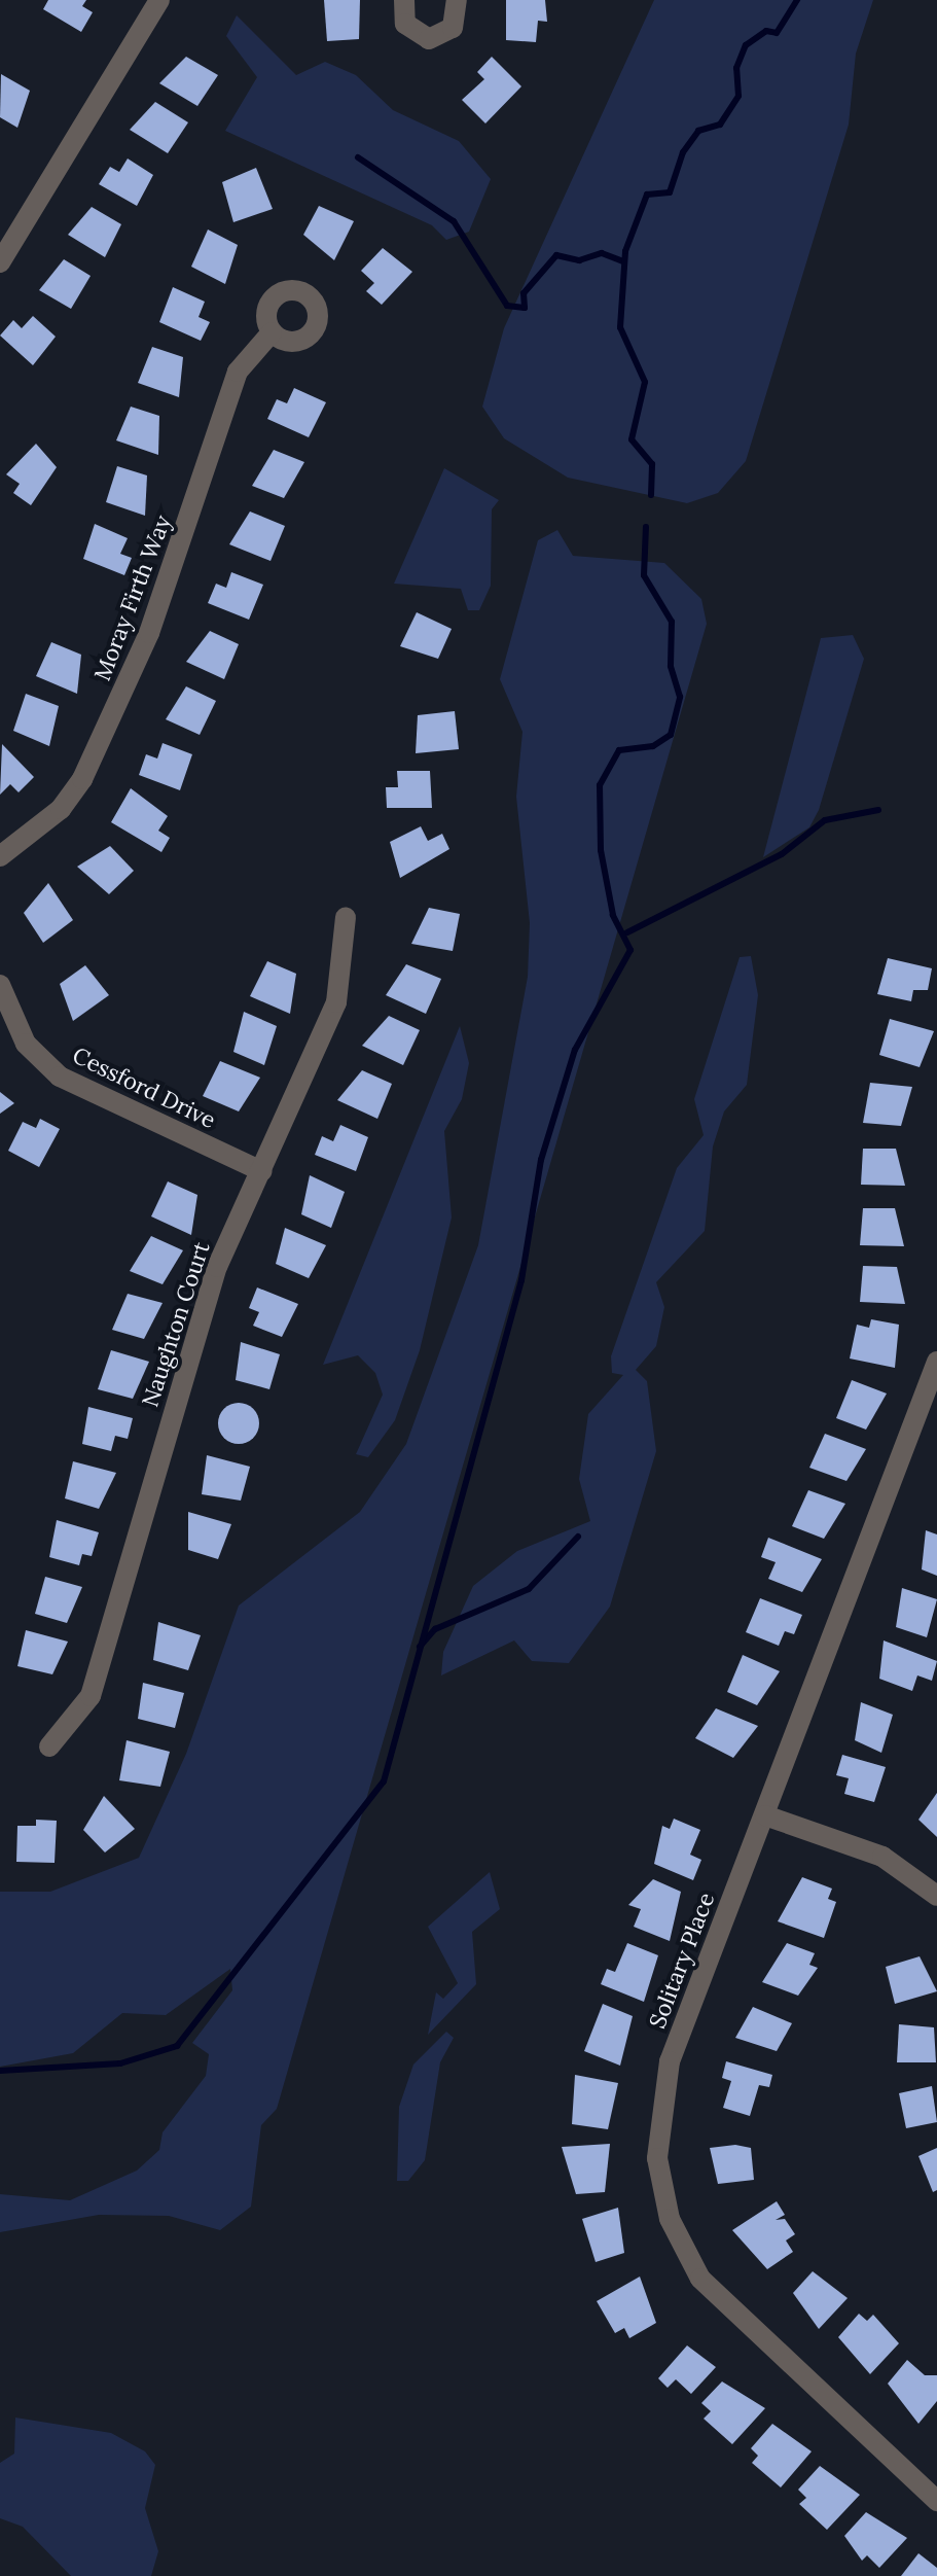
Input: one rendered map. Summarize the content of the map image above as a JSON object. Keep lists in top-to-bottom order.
{
  "streets": {
    "street": [
      "Moray Firth Way",
      "Cessford Drive",
      "Naughton Court",
      "Solitary Place"
    ]
  },
  "crossings": [
    ["Cessford Drive", "Naughton Court"]
  ]
}
